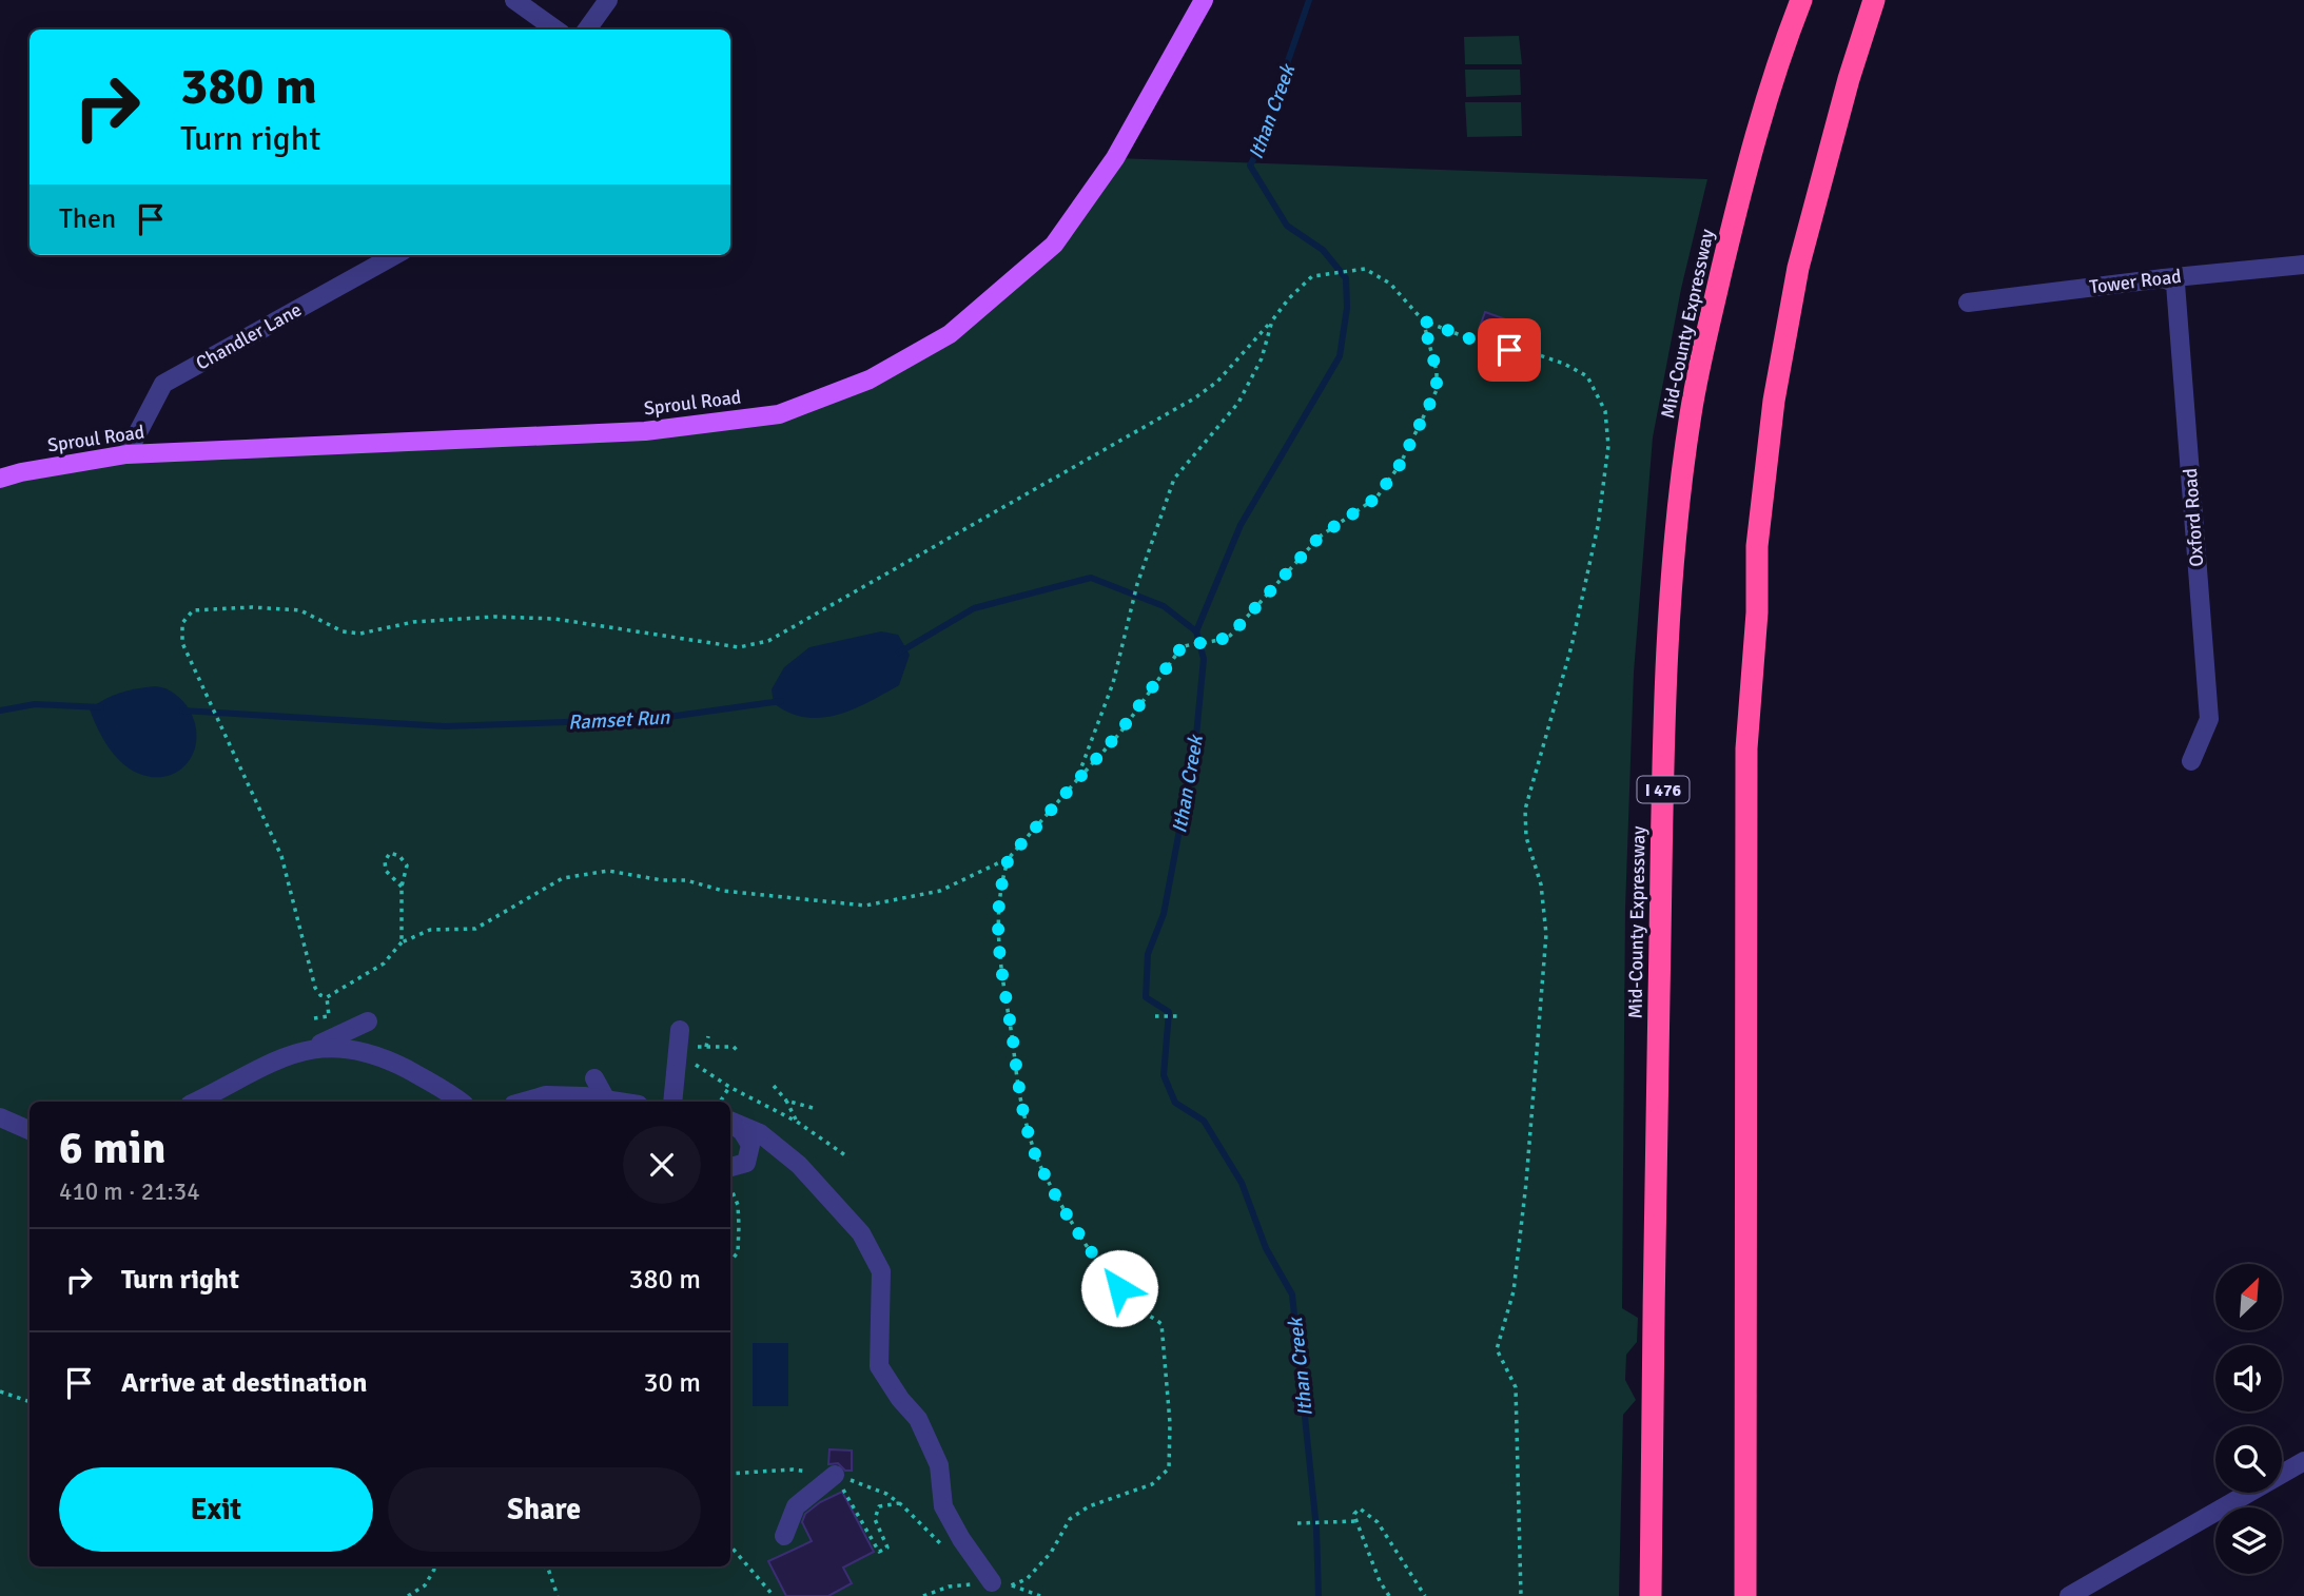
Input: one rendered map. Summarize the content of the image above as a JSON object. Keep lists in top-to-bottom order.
{
  "streets": {
    "highway": ["Mid-County Expressway", "I 476"],
    "main road": ["Sproul Road"],
    "street": ["Tower Road", "Chandler Lane", "Oxford Road"]
  },
  "crossings": [
    ["Tower Road", "Oxford Road"],
    ["Chandler Lane", "Sproul Road"]
  ],
  "water": ["Ithan Creek", "Ramset Run"],
  "north": "top right",
  "page": {
    "turn": ["380 m", "Turn right"],
    "then": "Then",
    "heading": ["6 min", "410 m · 21:34"],
    "list": [
      {
        "name": "Turn right",
        "value": "380 m"
      },
      {
        "name": "Arrive at destination",
        "value": "30 m"
      }
    ],
    "buttons": ["Exit", "Share"]
  }
}
